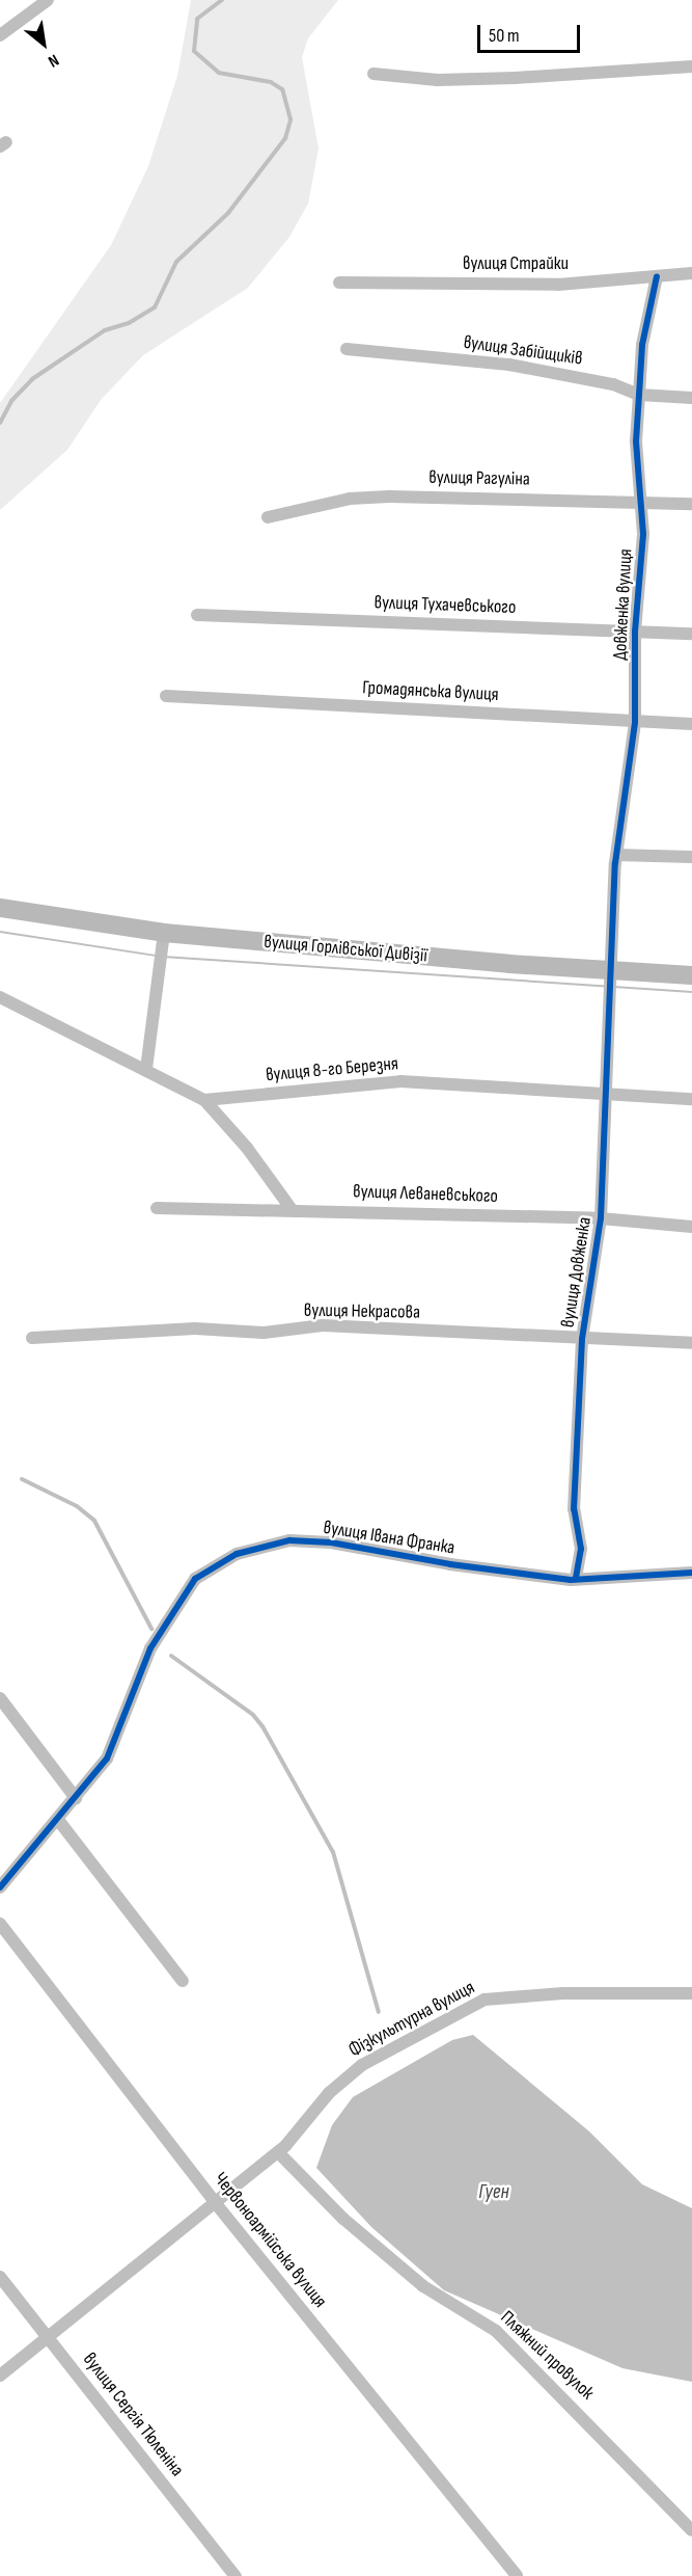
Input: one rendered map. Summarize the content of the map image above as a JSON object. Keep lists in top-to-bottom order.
{
  "streets": {
    "main road": ["вулиця Горлівської Дивізії"],
    "street": [
      "вулиця Страйки",
      "вулиця Забійщиків",
      "вулиця Рагуліна",
      "Довженка вулиця",
      "вулиця Тухачевського",
      "Громадянська вулиця",
      "вулиця 8-го Березня",
      "вулиця Леваневського",
      "вулиця Довженка",
      "вулиця Некрасова",
      "вулиця Івана Франка",
      "Фізкультурна вулиця",
      "Червоноармійська вулиця",
      "Пляжний провулок",
      "вулиця Сергія Тюленіна"
    ]
  },
  "crossings": [
    ["вулиця Страйки", "Довженка вулиця"],
    ["вулиця Забійщиків", "Довженка вулиця"],
    ["вулиця Рагуліна", "Довженка вулиця"],
    ["Довженка вулиця", "вулиця Тухачевського"],
    ["Довженка вулиця", "Громадянська вулиця"],
    ["Довженка вулиця", "вулиця Горлівської Дивізії"],
    ["Довженка вулиця", "вулиця Довженка"],
    ["вулиця Горлівської Дивізії", "вулиця Довженка"],
    ["вулиця 8-го Березня", "вулиця Довженка"],
    ["вулиця Леваневського", "вулиця Довженка"],
    ["вулиця Довженка", "вулиця Некрасова"],
    ["вулиця Довженка", "вулиця Івана Франка"],
    ["Фізкультурна вулиця", "Червоноармійська вулиця"],
    ["Фізкультурна вулиця", "Пляжний провулок"],
    ["Фізкультурна вулиця", "вулиця Сергія Тюленіна"]
  ],
  "water": ["Гуен"],
  "scale_bar": "50 m",
  "north": "bottom right"
}
